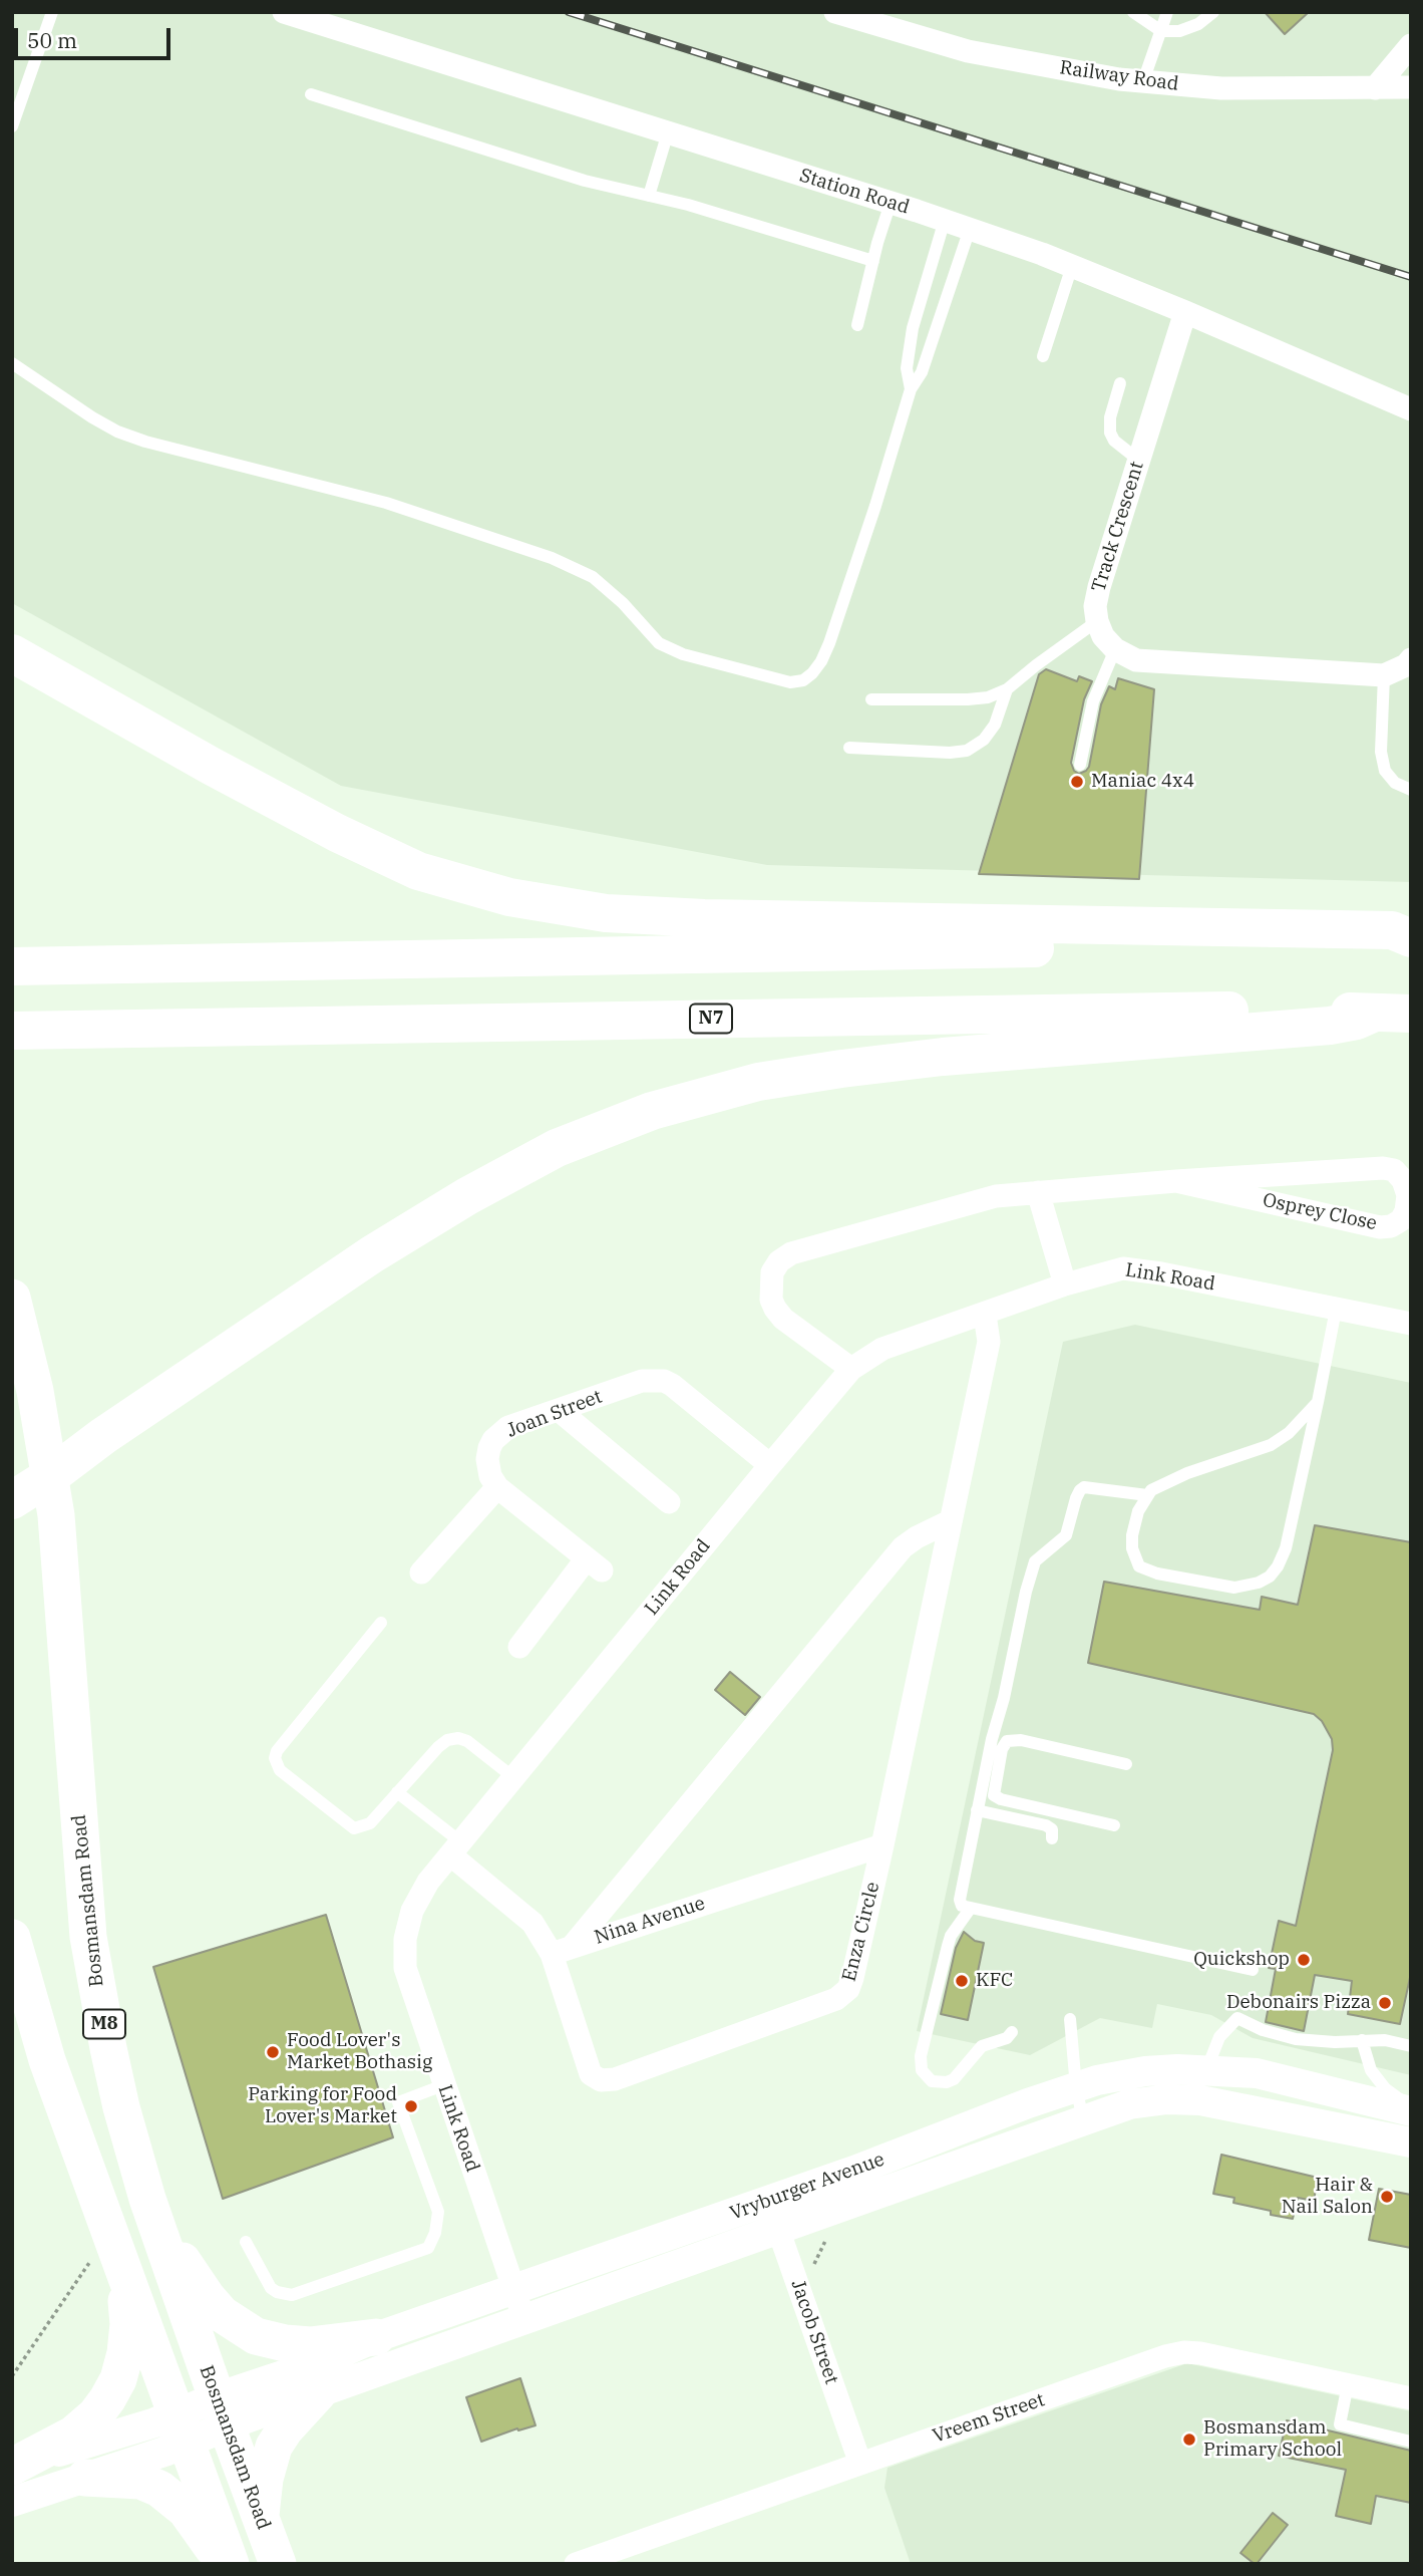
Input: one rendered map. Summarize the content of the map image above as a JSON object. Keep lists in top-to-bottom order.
{
  "streets": {
    "highway": ["N7"],
    "main road": ["Bosmansdam Road", "M8"],
    "street": [
      "Railway Road",
      "Station Road",
      "Track Crescent",
      "Osprey Close",
      "Link Road",
      "Joan Street",
      "Nina Avenue",
      "Enza Circle",
      "Vryburger Avenue",
      "Jacob Street",
      "Vreem Street"
    ]
  },
  "crossings": [
    ["Station Road", "Track Crescent"],
    ["Osprey Close", "Link Road"],
    ["Link Road", "Joan Street"],
    ["Link Road", "Enza Circle"],
    ["Link Road", "Vryburger Avenue"],
    ["Bosmansdam Road", "Vryburger Avenue"],
    ["Nina Avenue", "Enza Circle"],
    ["Vryburger Avenue", "Jacob Street"],
    ["Jacob Street", "Vreem Street"]
  ],
  "places": [
    "Maniac 4x4",
    "Quickshop",
    "KFC",
    "Debonairs Pizza",
    "Food Lover's Market Bothasig",
    "Parking for Food Lover's Market",
    "Hair & Nail Salon",
    "Bosmansdam Primary School"
  ],
  "scale_bar": "50 m"
}
